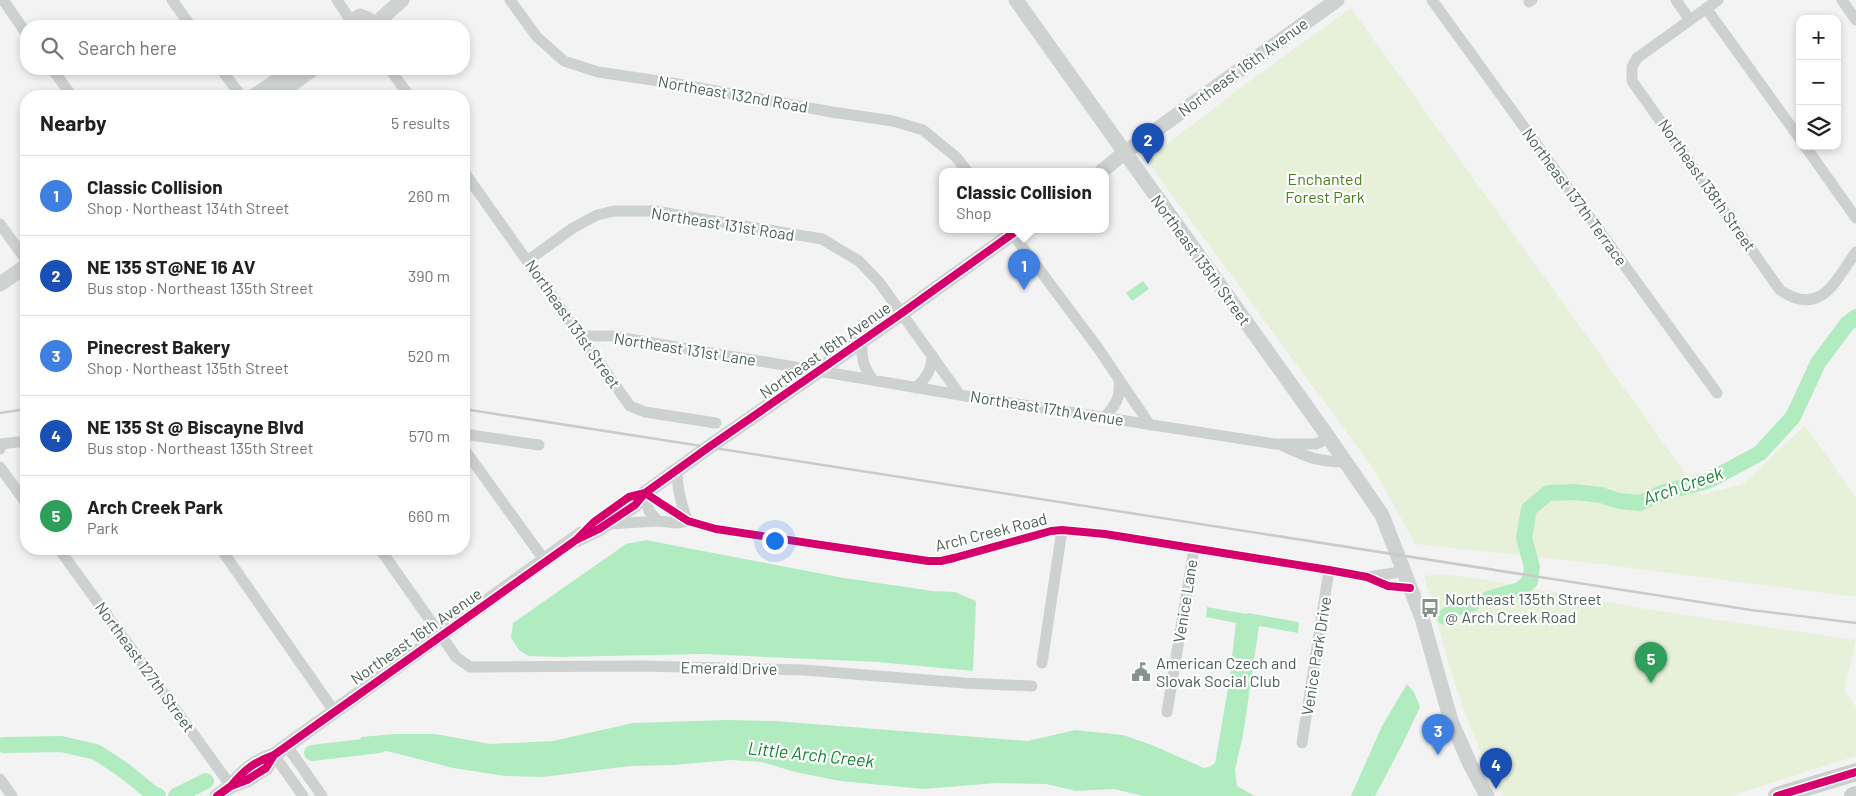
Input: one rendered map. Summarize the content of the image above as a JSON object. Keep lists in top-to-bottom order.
{
  "streets": {
    "street": [
      "Northeast 16th Avenue",
      "Northeast 132nd Road",
      "Northeast 138th Street",
      "Northeast 137th Terrace",
      "Northeast 131st Road",
      "Northeast 135th Street",
      "Northeast 131st Street",
      "Northeast 131st Lane",
      "Northeast 17th Avenue",
      "Arch Creek Road",
      "Venice Lane",
      "Venice Park Drive",
      "Northeast 127th Street",
      "Emerald Drive"
    ]
  },
  "crossings": [
    ["Northeast 16th Avenue", "Northeast 131st Road"],
    ["Northeast 16th Avenue", "Northeast 135th Street"],
    ["Northeast 16th Avenue", "Northeast 131st Lane"],
    ["Northeast 16th Avenue", "Northeast 17th Avenue"],
    ["Northeast 16th Avenue", "Arch Creek Road"],
    ["Northeast 16th Avenue", "Northeast 127th Street"],
    ["Northeast 16th Avenue", "Emerald Drive"],
    ["Northeast 131st Road", "Northeast 131st Street"],
    ["Northeast 131st Road", "Northeast 17th Avenue"],
    ["Northeast 135th Street", "Northeast 17th Avenue"],
    ["Northeast 135th Street", "Arch Creek Road"],
    ["Northeast 131st Street", "Northeast 131st Lane"],
    ["Northeast 131st Lane", "Northeast 17th Avenue"],
    ["Arch Creek Road", "Venice Lane"],
    ["Arch Creek Road", "Venice Park Drive"]
  ],
  "water": ["Arch Creek", "Little Arch Creek"],
  "parks": ["Enchanted Forest Park"],
  "places": {
    "bus stop": ["Northeast 135th Street @ Arch Creek Road"],
    "public building": ["American Czech and Slovak Social Club"]
  },
  "page": {
    "map_buttons": ["+", "−"],
    "search": "Search here",
    "heading": ["Nearby", "5 results"],
    "pins": [
      "2",
      "1",
      "5",
      "3",
      "4"
    ],
    "list": [
      {
        "mark": "1",
        "name": "Classic Collision",
        "note": "Shop · Northeast 134th Street",
        "value": "260 m"
      },
      {
        "mark": "2",
        "name": "NE 135 ST@NE 16 AV",
        "note": "Bus stop · Northeast 135th Street",
        "value": "390 m"
      },
      {
        "mark": "3",
        "name": "Pinecrest Bakery",
        "note": "Shop · Northeast 135th Street",
        "value": "520 m"
      },
      {
        "mark": "4",
        "name": "NE 135 St @ Biscayne Blvd",
        "note": "Bus stop · Northeast 135th Street",
        "value": "570 m"
      },
      {
        "mark": "5",
        "name": "Arch Creek Park",
        "note": "Park",
        "value": "660 m"
      }
    ],
    "popup": ["Classic Collision", "Shop"]
  }
}
